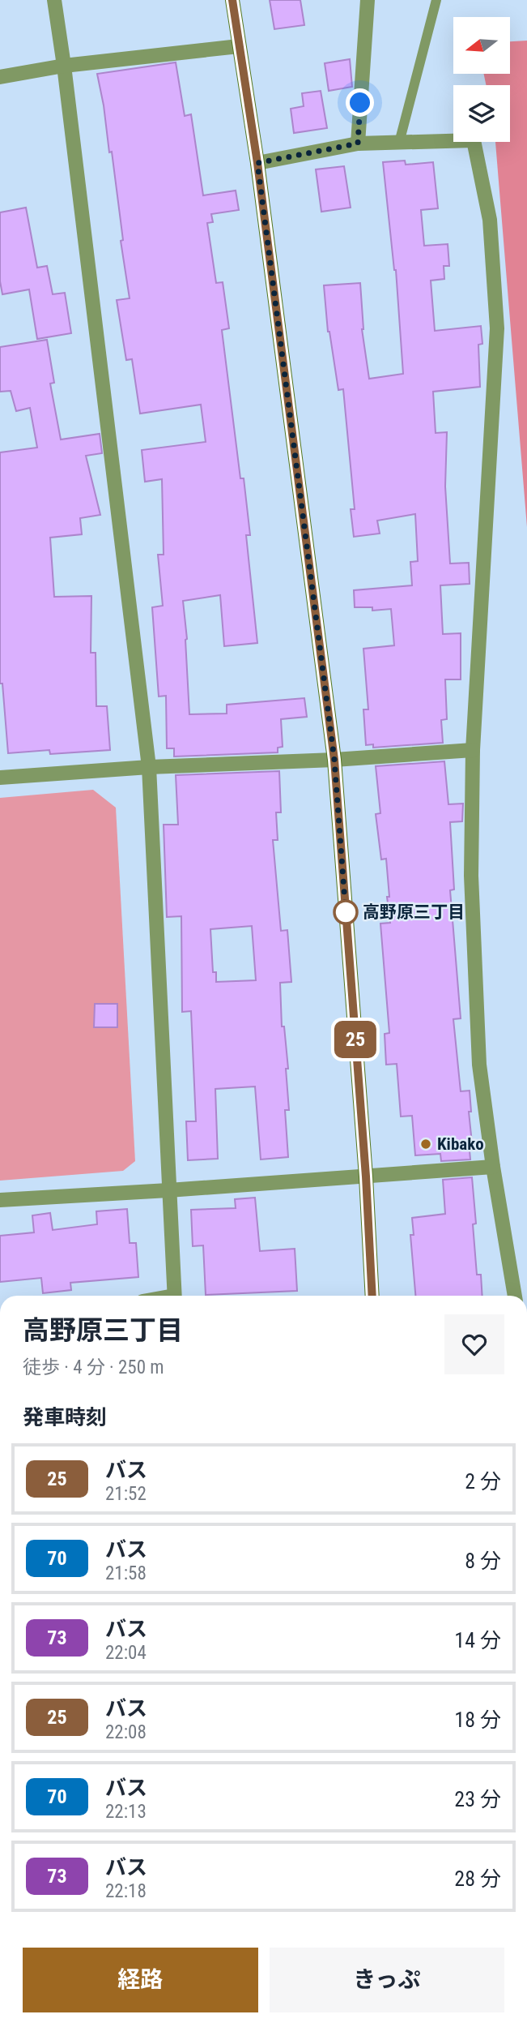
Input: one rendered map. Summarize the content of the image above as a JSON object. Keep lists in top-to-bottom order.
{
  "places": ["高野原三丁目", "Kibako"],
  "lines": ["bus line 25"],
  "north": "left",
  "page": {
    "on_map": "25",
    "heading": [
      ["高野原三丁目", "徒歩 · 4 分 · 250 m"],
      "発車時刻"
    ],
    "list": [
      {
        "mark": "25",
        "name": "バス",
        "note": "21:52",
        "value": "2 分"
      },
      {
        "mark": "70",
        "name": "バス",
        "note": "21:58",
        "value": "8 分"
      },
      {
        "mark": "73",
        "name": "バス",
        "note": "22:04",
        "value": "14 分"
      },
      {
        "mark": "25",
        "name": "バス",
        "note": "22:08",
        "value": "18 分"
      },
      {
        "mark": "70",
        "name": "バス",
        "note": "22:13",
        "value": "23 分"
      },
      {
        "mark": "73",
        "name": "バス",
        "note": "22:18",
        "value": "28 分"
      }
    ],
    "buttons": ["経路", "きっぷ"]
  }
}
